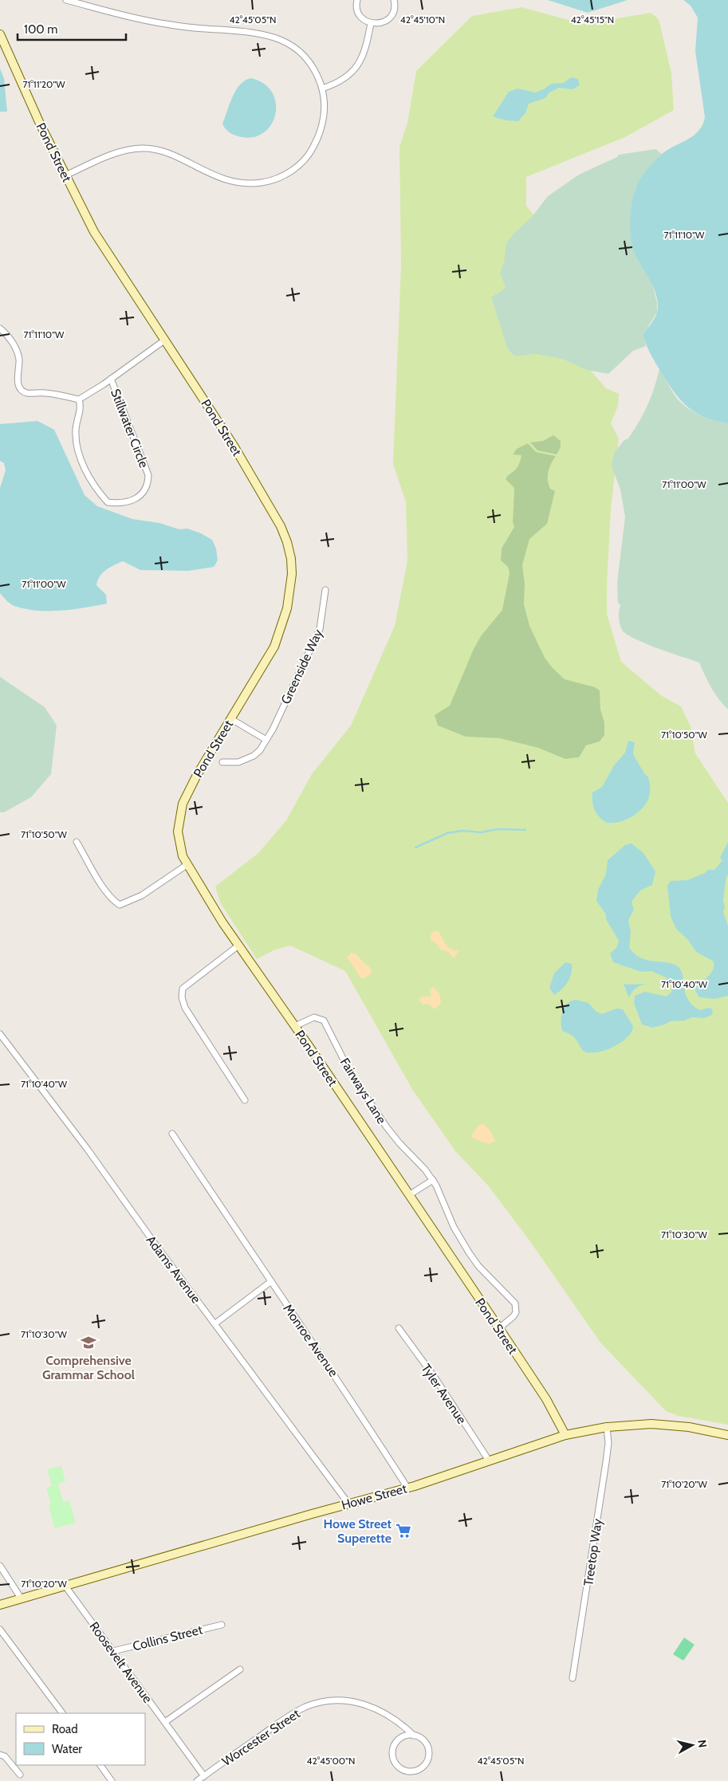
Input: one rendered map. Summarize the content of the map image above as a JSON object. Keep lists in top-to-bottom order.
{
  "streets": {
    "street": [
      "Pond Street",
      "Stillwater Circle",
      "Greenside Way",
      "Fairways Lane",
      "Adams Avenue",
      "Monroe Avenue",
      "Tyler Avenue",
      "Howe Street",
      "Treetop Way",
      "Collins Street",
      "Roosevelt Avenue",
      "Worcester Street"
    ]
  },
  "crossings": [
    ["Pond Street", "Fairways Lane"],
    ["Pond Street", "Howe Street"],
    ["Adams Avenue", "Howe Street"],
    ["Monroe Avenue", "Howe Street"],
    ["Tyler Avenue", "Howe Street"],
    ["Howe Street", "Treetop Way"],
    ["Howe Street", "Roosevelt Avenue"],
    ["Collins Street", "Roosevelt Avenue"],
    ["Roosevelt Avenue", "Worcester Street"]
  ],
  "places": {
    "school or university": ["Comprehensive Grammar School"],
    "supermarket": ["Howe Street Superette"]
  },
  "legend": ["Road", "Water"],
  "scale_bar": "100 m",
  "north": "right",
  "coordinates": [
    "42°45'05\"N",
    "42°45'10\"N",
    "42°45'15\"N",
    "71°11'20\"W",
    "71°11'10\"W",
    "71°11'00\"W",
    "71°10'50\"W",
    "71°10'40\"W",
    "71°10'30\"W",
    "71°10'20\"W",
    "42°45'00\"N"
  ]
}
